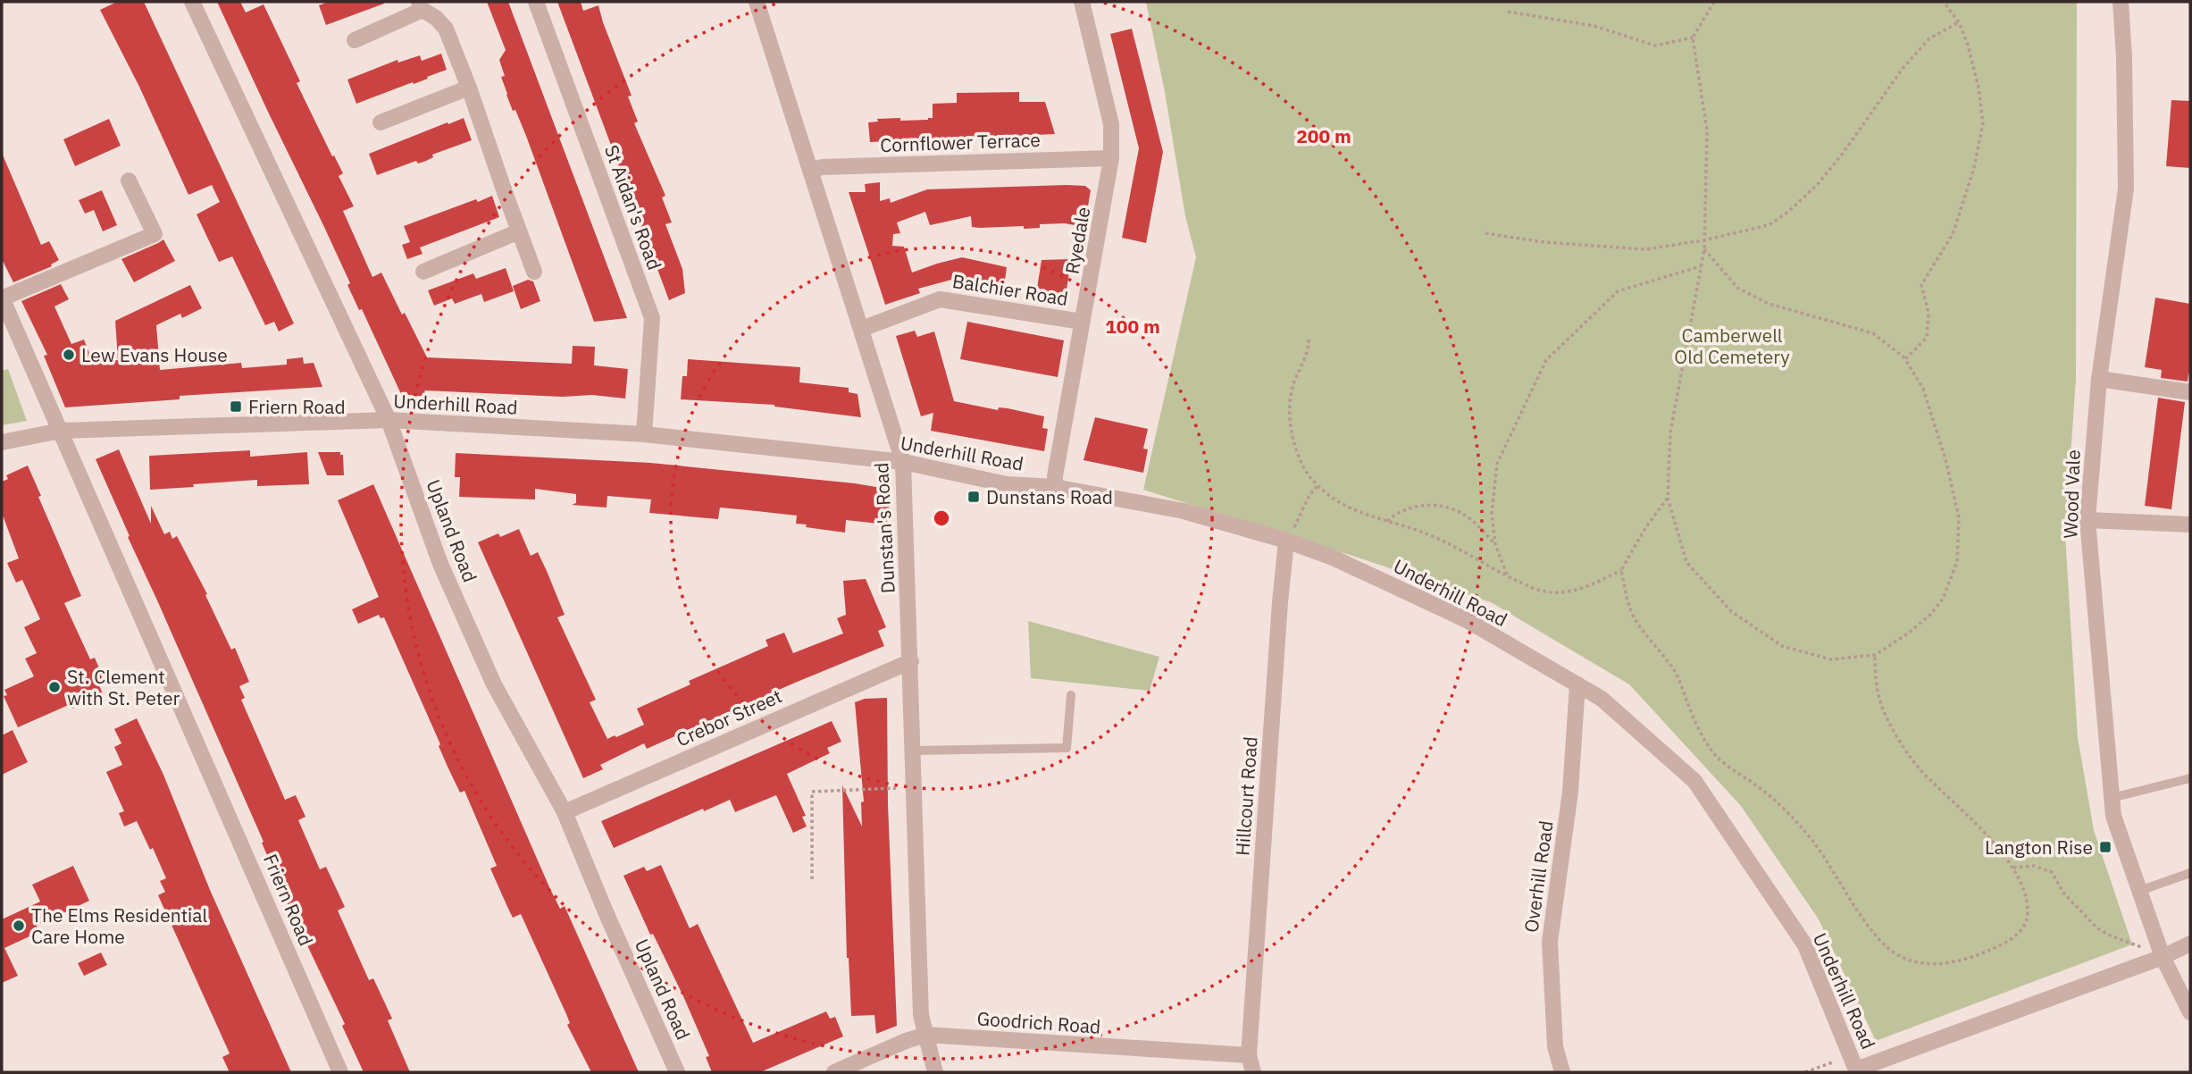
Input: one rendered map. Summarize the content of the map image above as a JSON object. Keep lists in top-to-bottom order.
{
  "streets": {
    "street": [
      "Cornflower Terrace",
      "St Aidan's Road",
      "Ryedale",
      "Balchier Road",
      "Underhill Road",
      "Wood Vale",
      "Dunstan's Road",
      "Upland Road",
      "Crebor Street",
      "Hillcourt Road",
      "Overhill Road",
      "Friern Road",
      "Goodrich Road"
    ]
  },
  "crossings": [
    ["Cornflower Terrace", "Ryedale"],
    ["Cornflower Terrace", "Dunstan's Road"],
    ["St Aidan's Road", "Underhill Road"],
    ["Ryedale", "Balchier Road"],
    ["Ryedale", "Underhill Road"],
    ["Balchier Road", "Dunstan's Road"],
    ["Underhill Road", "Dunstan's Road"],
    ["Underhill Road", "Upland Road"],
    ["Underhill Road", "Hillcourt Road"],
    ["Underhill Road", "Overhill Road"],
    ["Underhill Road", "Friern Road"],
    ["Dunstan's Road", "Crebor Street"],
    ["Dunstan's Road", "Goodrich Road"],
    ["Upland Road", "Crebor Street"],
    ["Hillcourt Road", "Goodrich Road"]
  ],
  "parks": ["Camberwell Old Cemetery"],
  "places": {
    "other": ["Lew Evans House", "St. Clement with St. Peter", "The Elms Residential Care Home"],
    "transit": ["Friern Road", "Dunstans Road", "Langton Rise"]
  },
  "rings": ["200 m", "100 m"]
}
